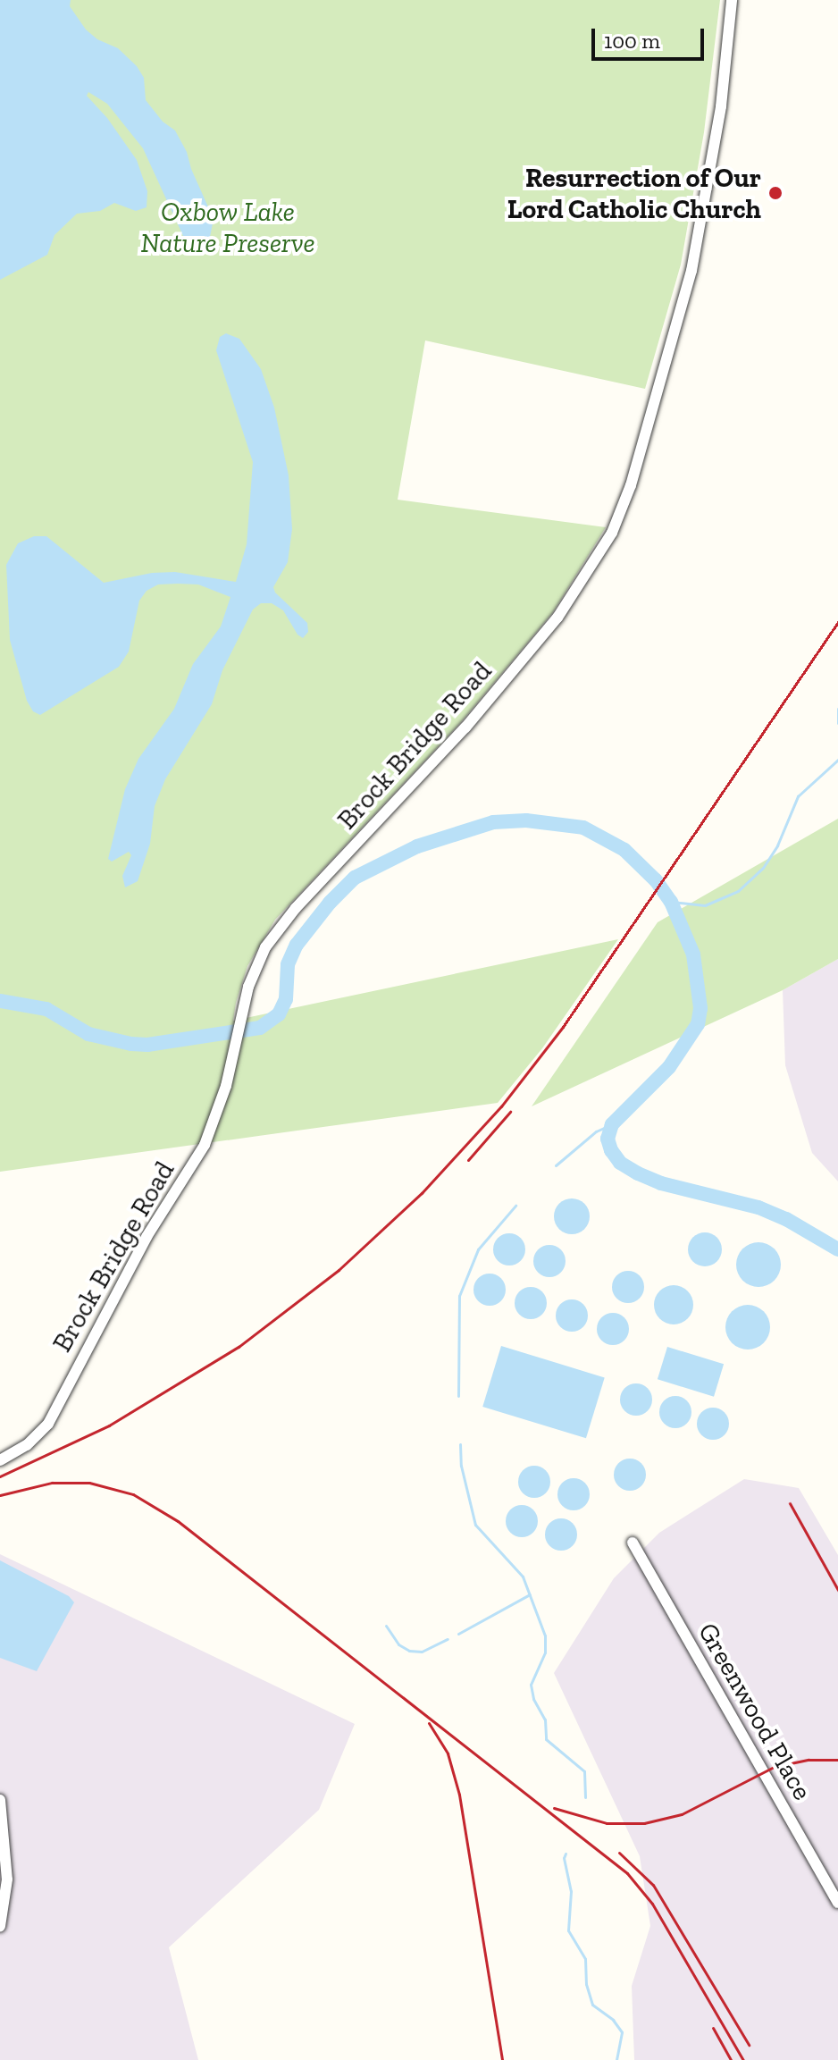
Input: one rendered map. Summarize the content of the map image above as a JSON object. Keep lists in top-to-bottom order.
{
  "streets": {
    "street": ["Brock Bridge Road", "Greenwood Place"]
  },
  "parks": ["Oxbow Lake Nature Preserve"],
  "places": ["Resurrection of Our Lord Catholic Church"],
  "scale_bar": "100 m"
}
